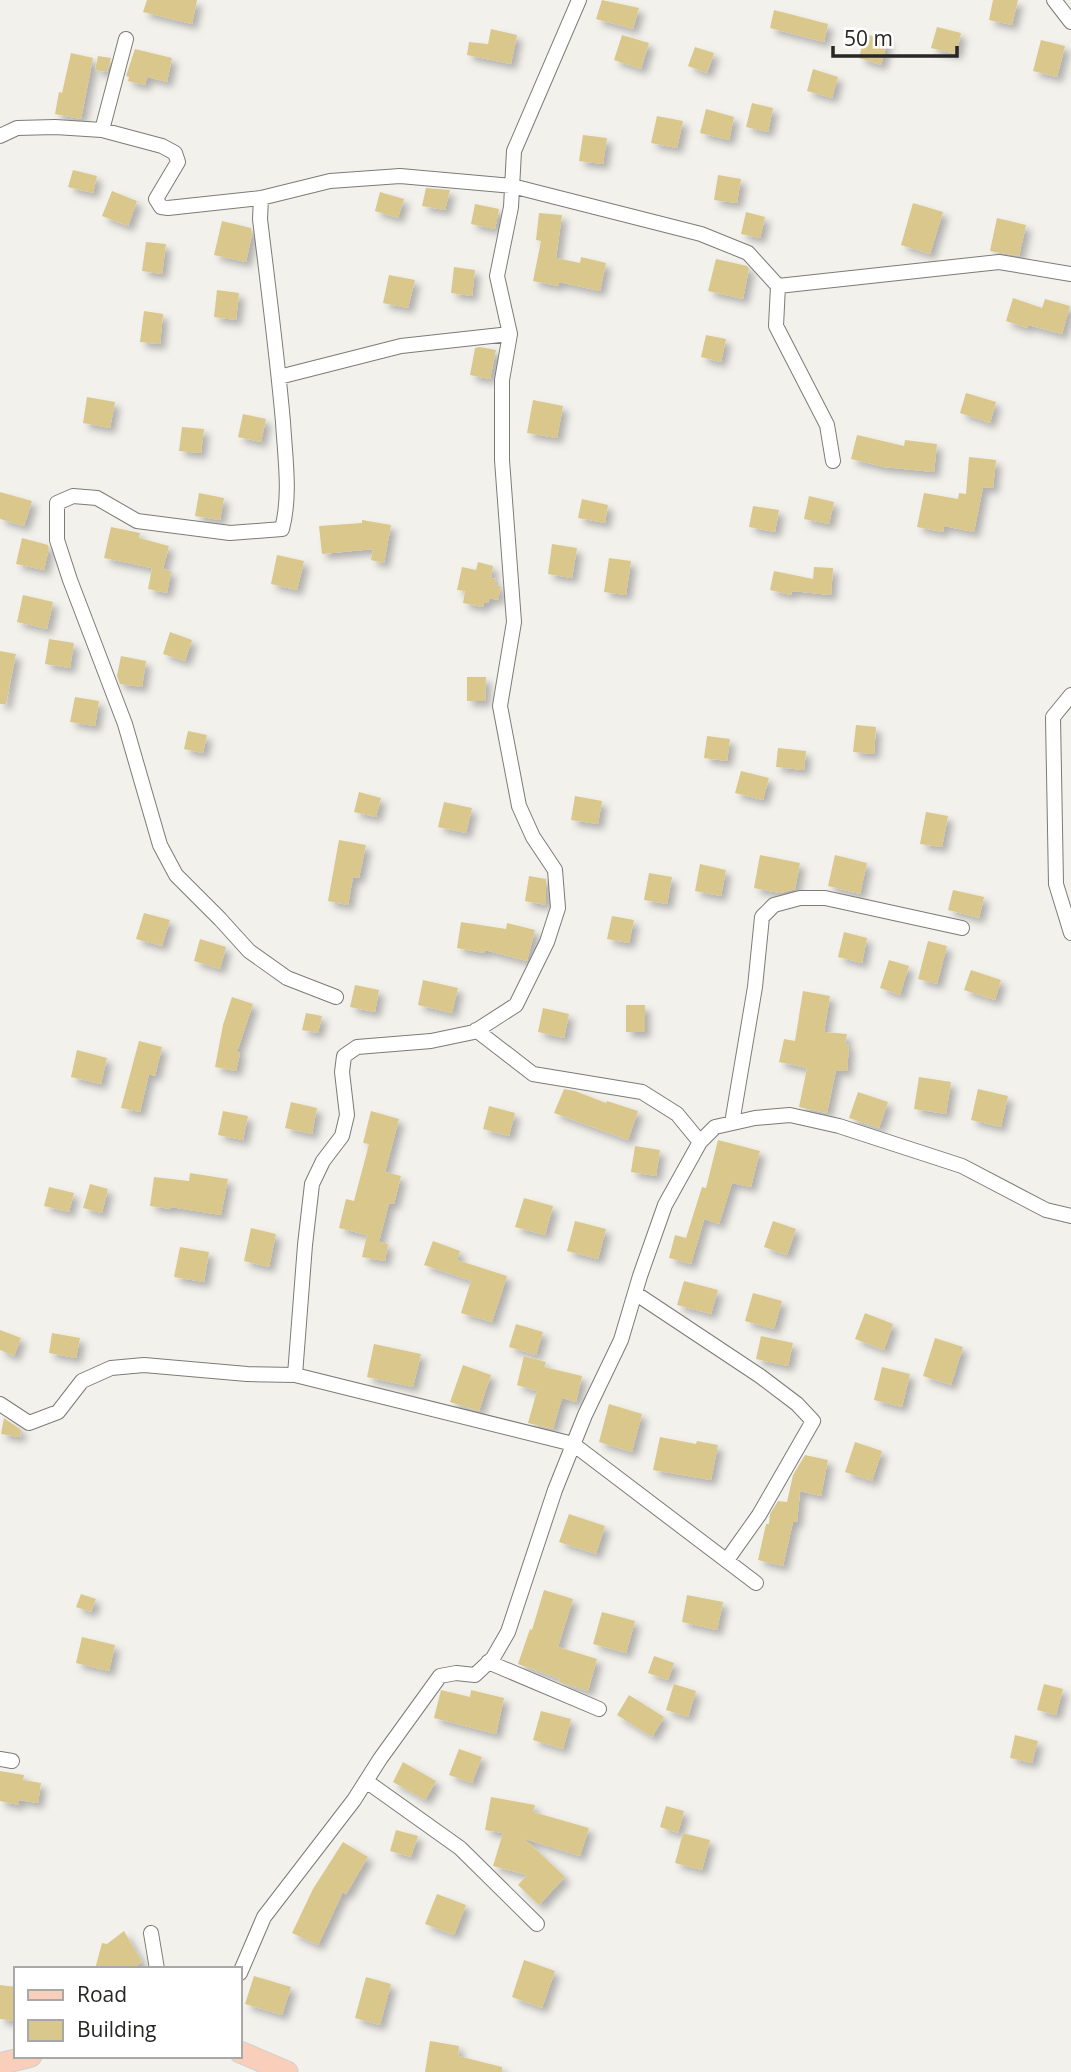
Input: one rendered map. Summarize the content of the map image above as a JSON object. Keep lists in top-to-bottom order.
{
  "legend": ["Road", "Building"],
  "scale_bar": "50 m"
}
